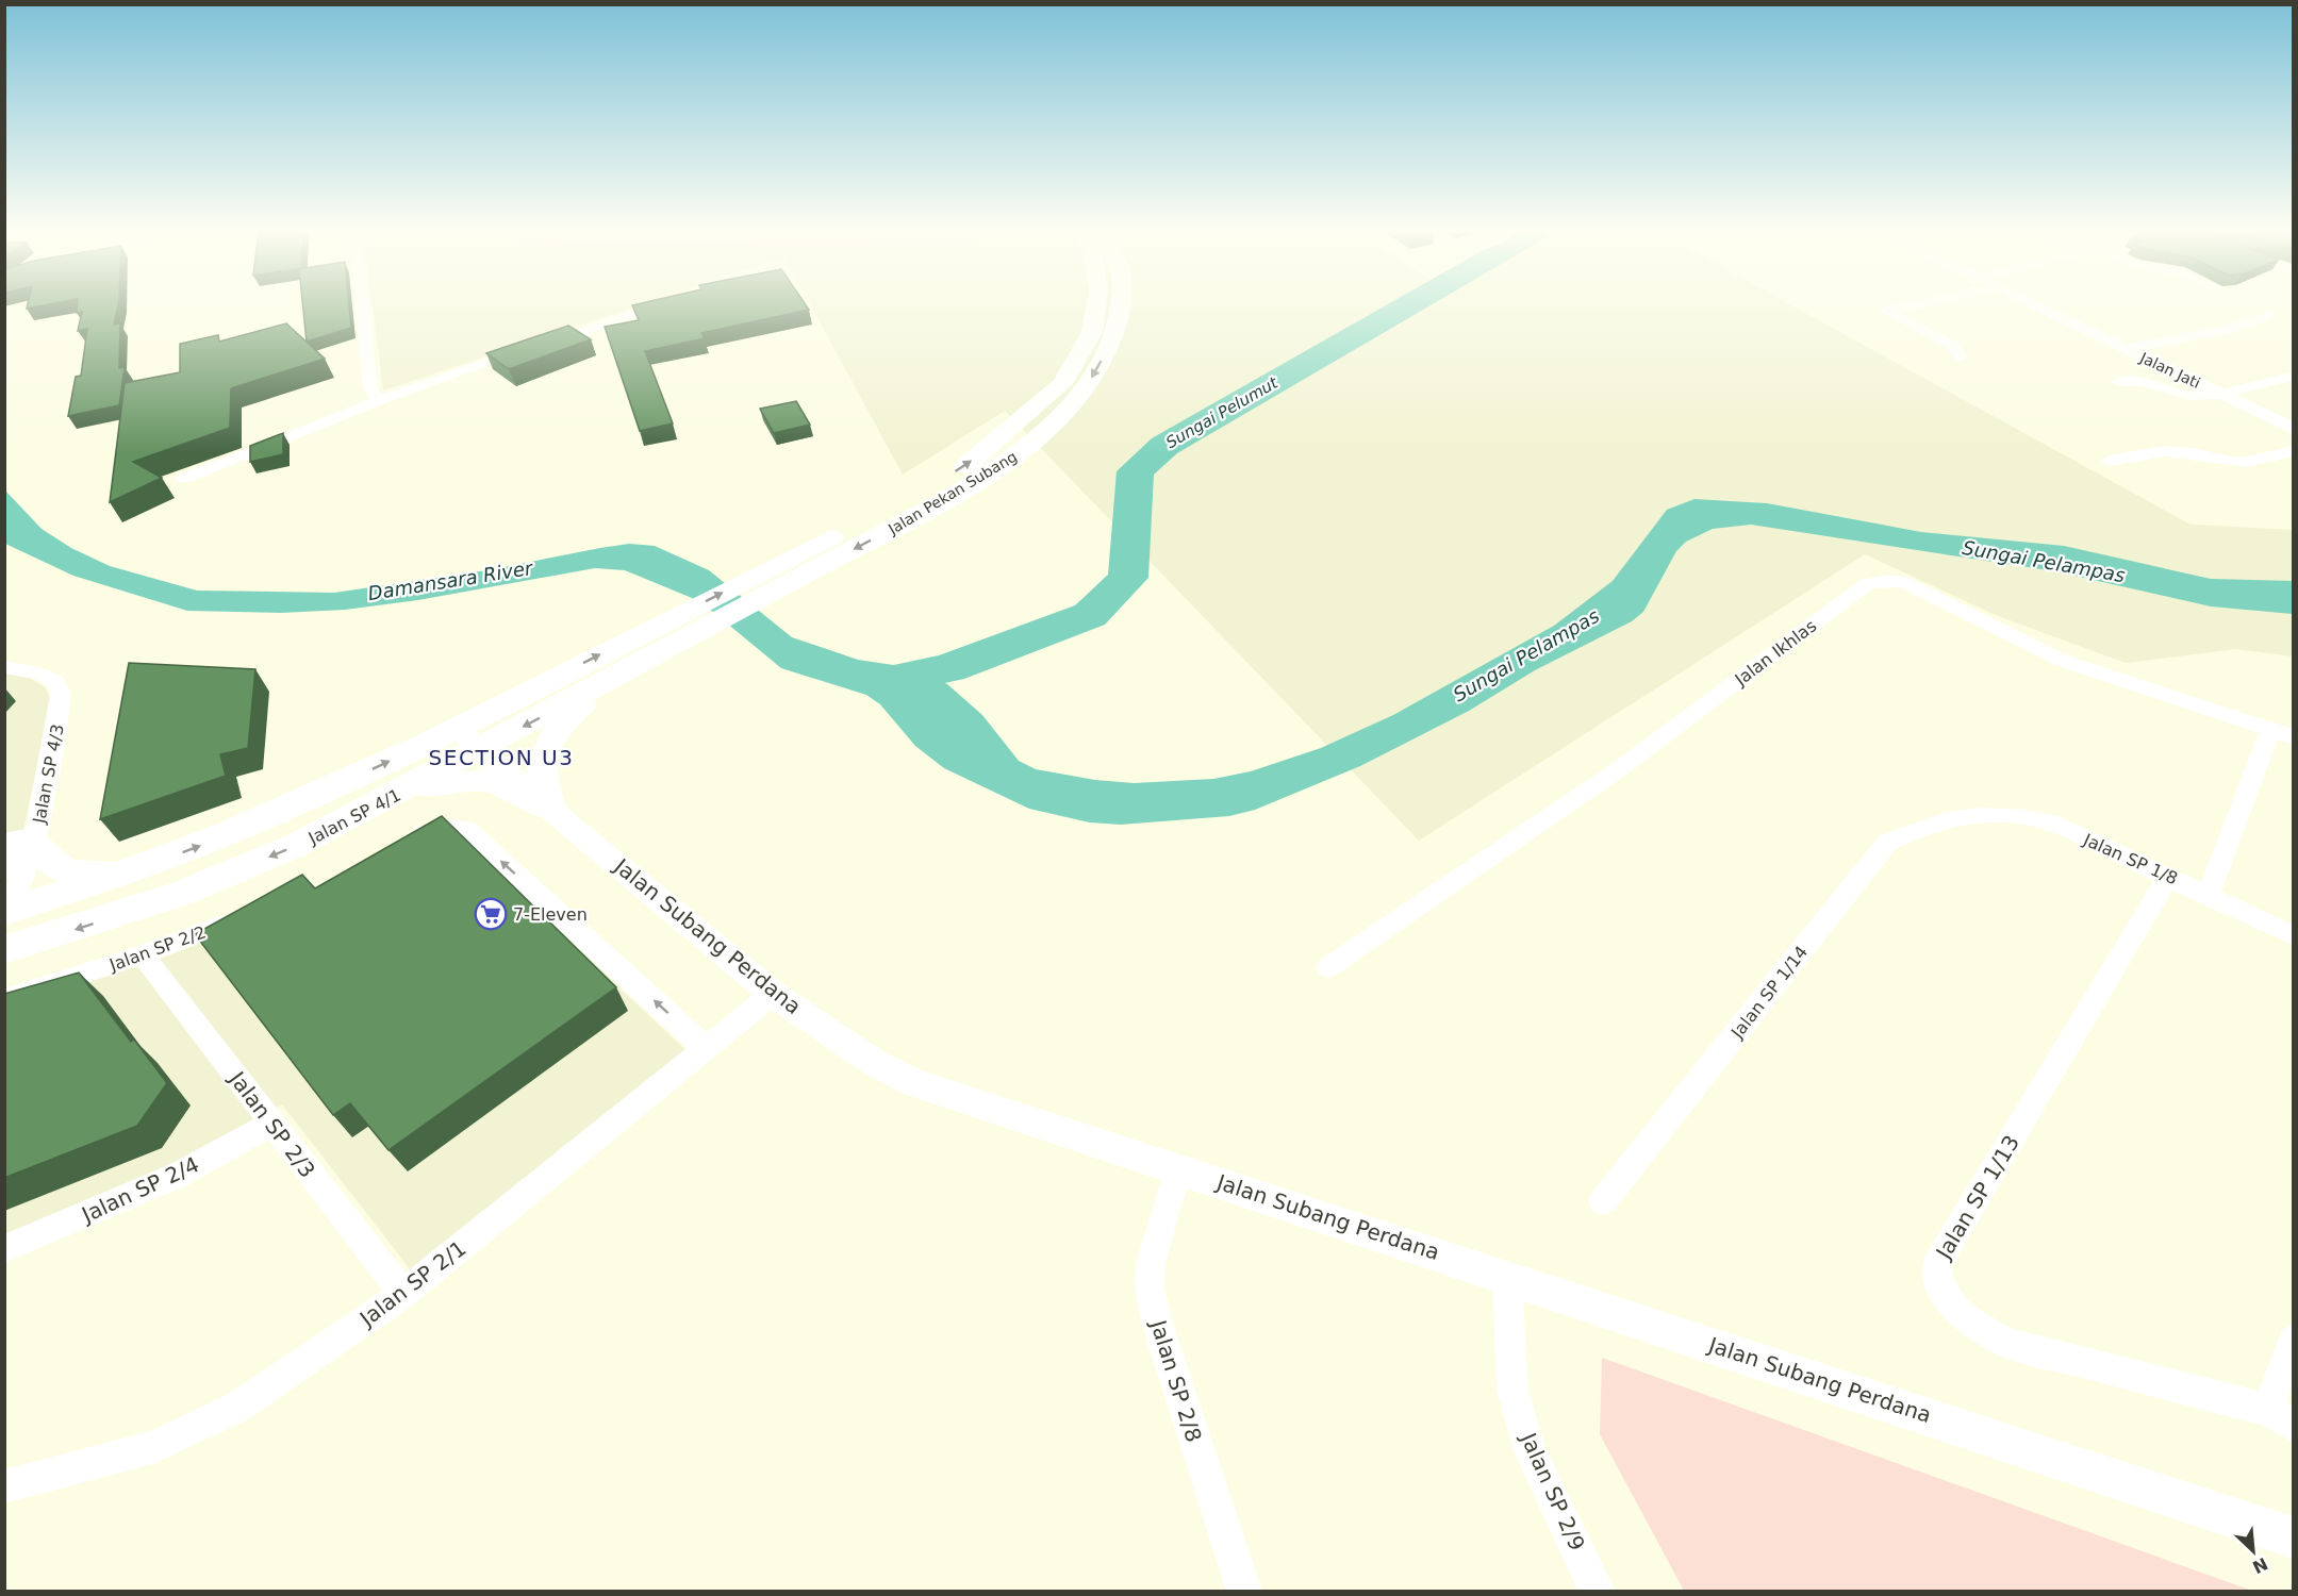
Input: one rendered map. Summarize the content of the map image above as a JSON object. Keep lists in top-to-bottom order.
{
  "streets": {
    "main road": ["Jalan Pekan Subang", "Jalan SP 4/1"],
    "street": [
      "Jalan Jati",
      "Jalan Ikhlas",
      "Jalan SP 4/3",
      "Jalan SP 1/8",
      "Jalan Subang Perdana",
      "Jalan SP 2/2",
      "Jalan SP 1/14",
      "Jalan SP 2/3",
      "Jalan SP 2/4",
      "Jalan SP 1/13",
      "Jalan SP 2/1",
      "Jalan SP 2/8",
      "Jalan SP 2/9"
    ]
  },
  "crossings": [
    ["Jalan Pekan Subang", "Jalan SP 4/1"],
    ["Jalan SP 4/3", "Jalan SP 4/1"],
    ["Jalan SP 4/1", "Jalan Subang Perdana"],
    ["Jalan SP 1/8", "Jalan SP 1/14"],
    ["Jalan SP 1/8", "Jalan SP 1/13"],
    ["Jalan Subang Perdana", "Jalan SP 2/1"],
    ["Jalan Subang Perdana", "Jalan SP 2/8"],
    ["Jalan Subang Perdana", "Jalan SP 2/9"],
    ["Jalan SP 2/2", "Jalan SP 2/3"],
    ["Jalan SP 2/3", "Jalan SP 2/4"],
    ["Jalan SP 2/3", "Jalan SP 2/1"]
  ],
  "districts": ["SECTION U3"],
  "water": ["Sungai Pelumut", "Sungai Pelampas", "Damansara River"],
  "places": {
    "supermarket": ["7-Eleven"]
  },
  "north": "bottom right"
}
